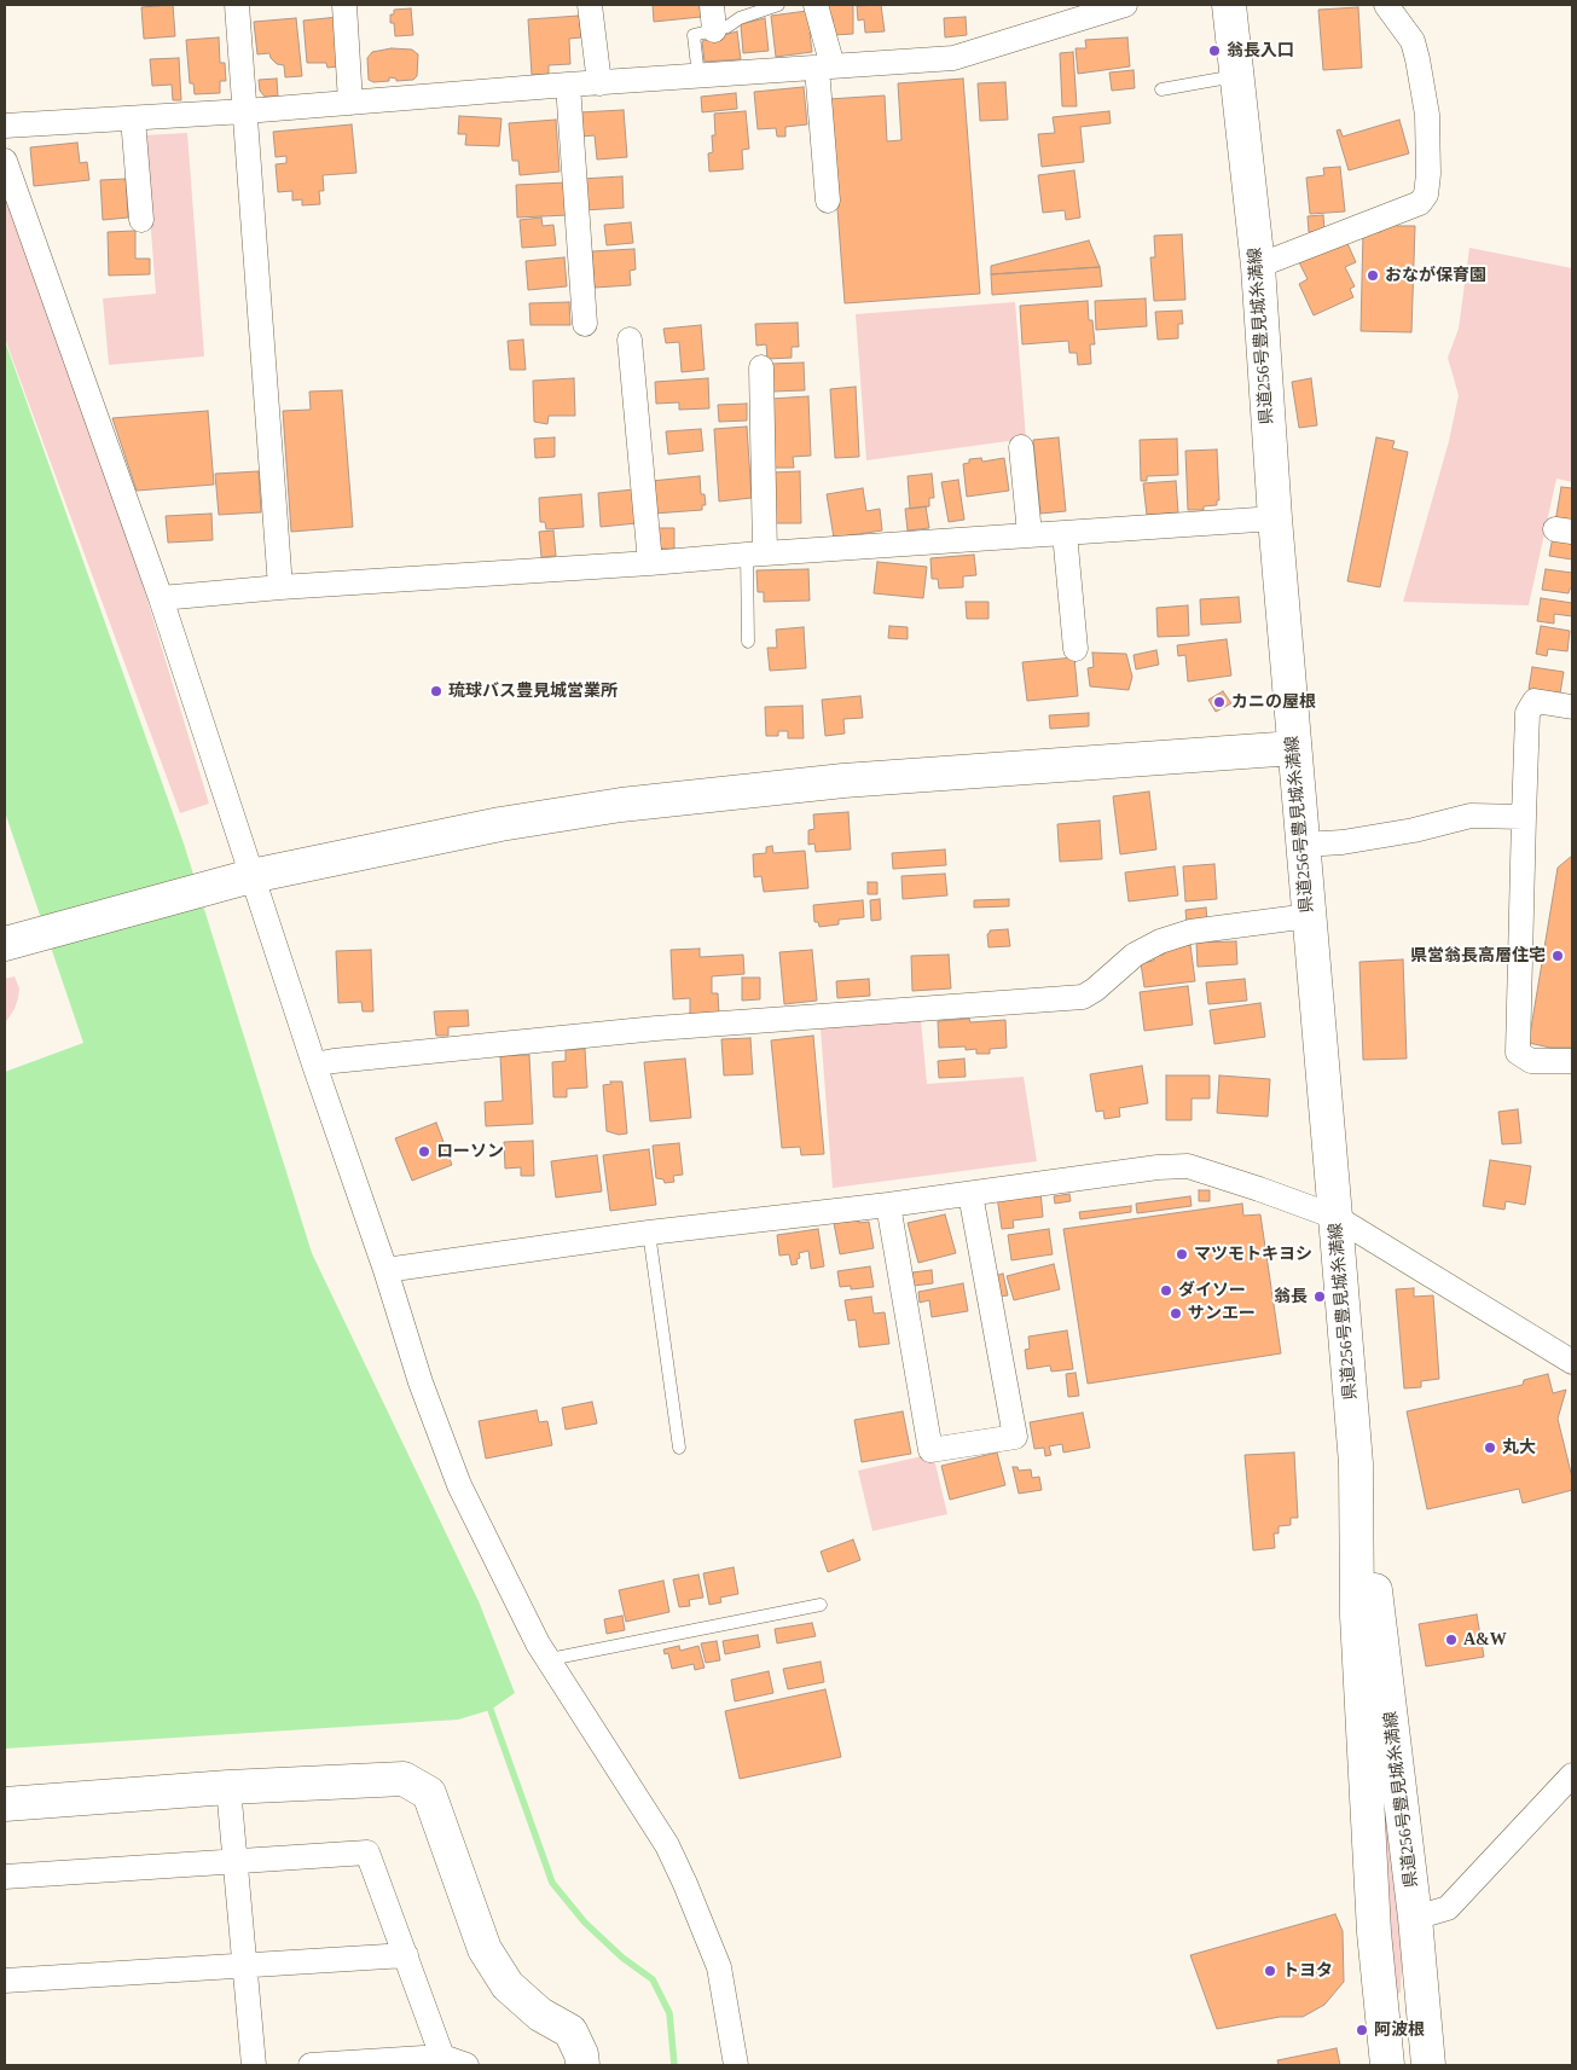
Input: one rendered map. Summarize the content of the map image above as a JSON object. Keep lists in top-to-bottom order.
{
  "streets": {
    "main road": ["県道256号豊見城糸満線"]
  },
  "places": [
    "翁長入口",
    "おなが保育園",
    "琉球バス豊見城営業所",
    "カニの屋根",
    "県営翁長高層住宅",
    "ローソン",
    "マツモトキヨシ",
    "ダイソー",
    "翁長",
    "サンエー",
    "丸大",
    "A&W",
    "トヨタ",
    "阿波根"
  ]
}
